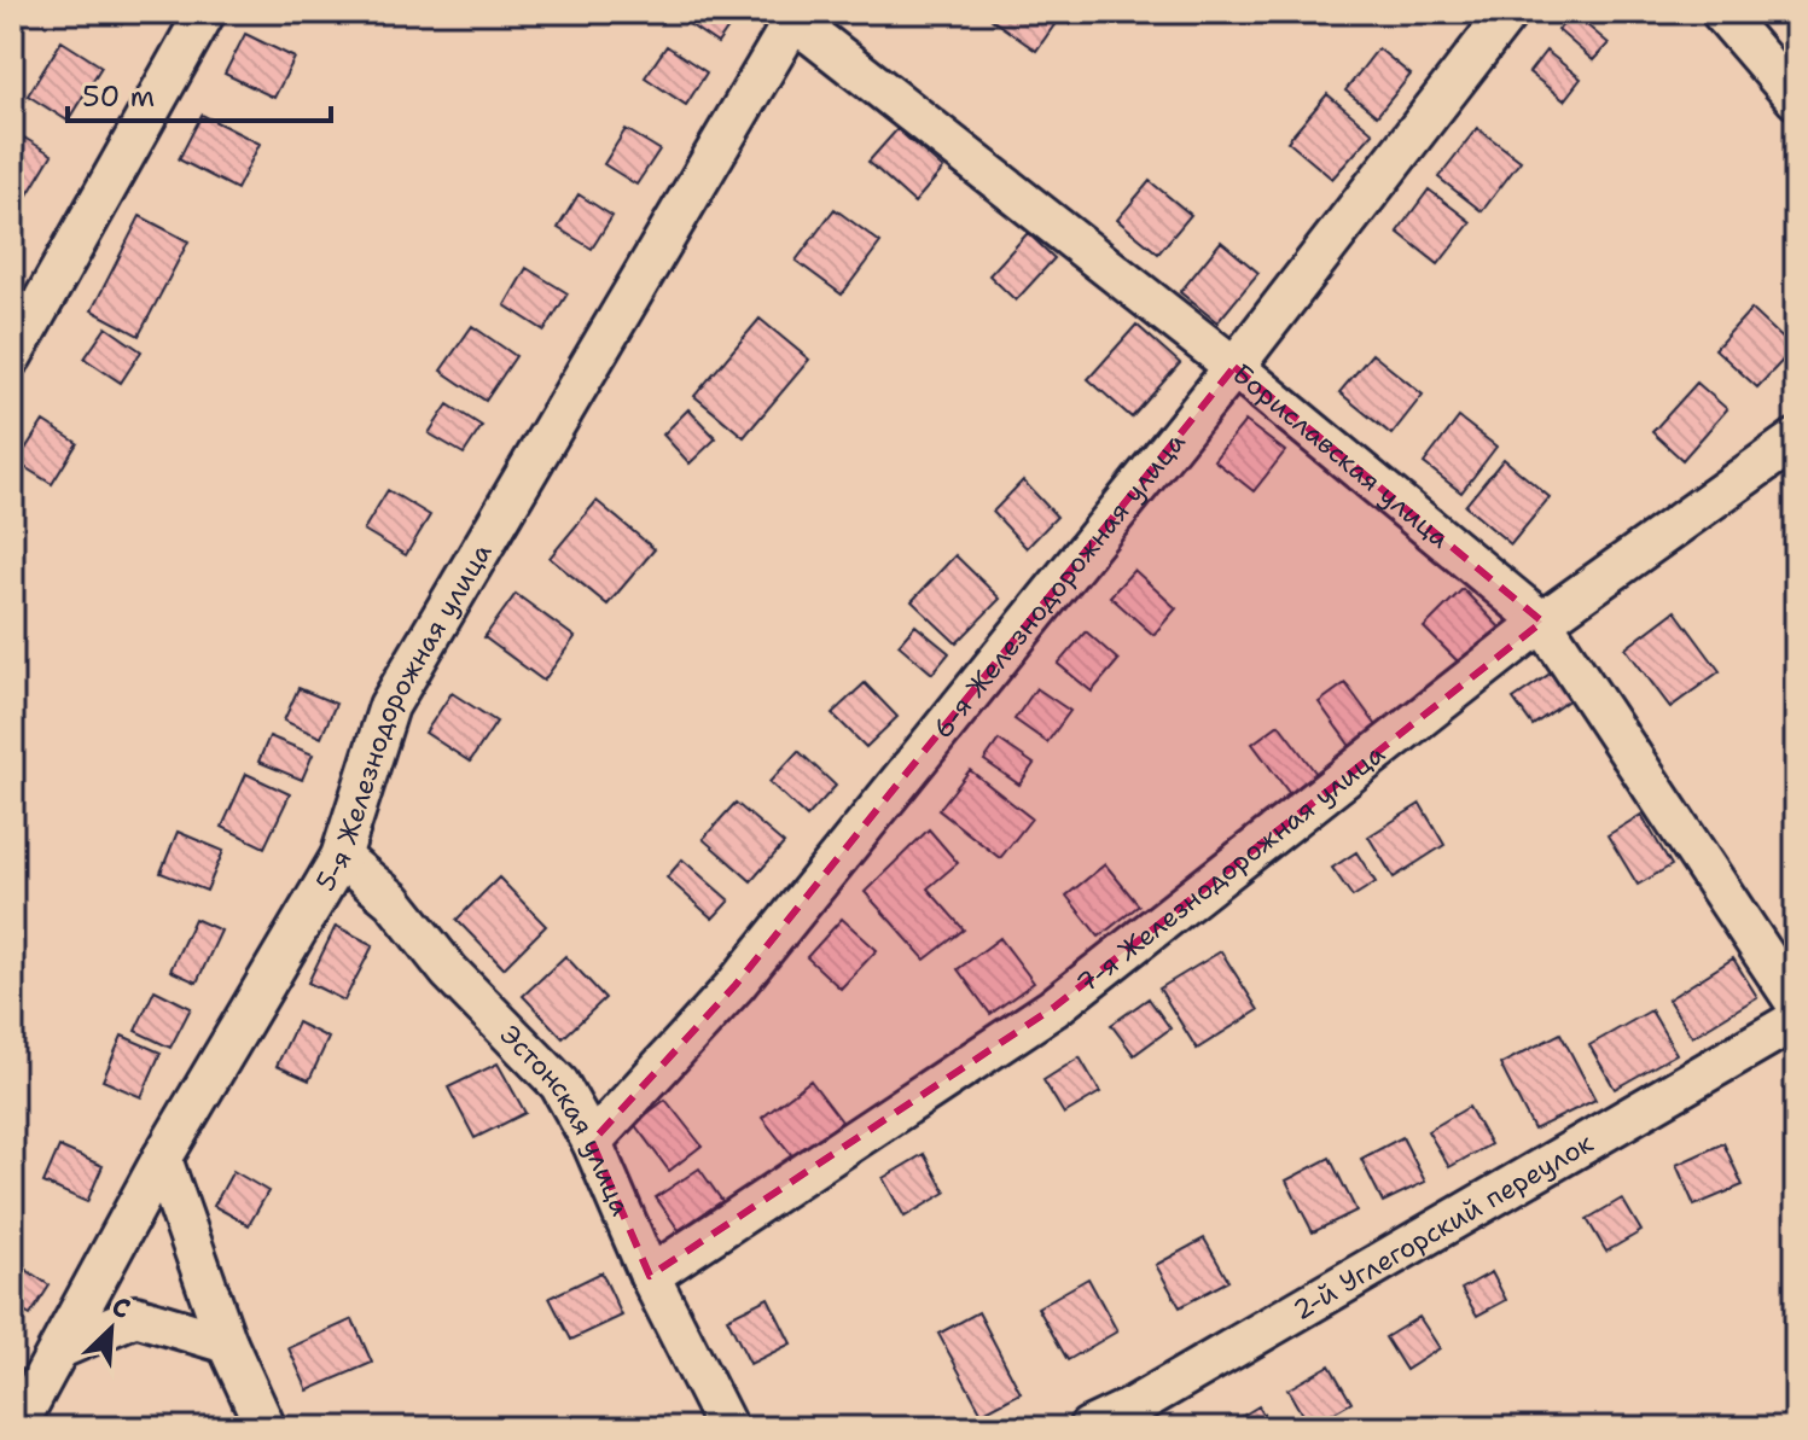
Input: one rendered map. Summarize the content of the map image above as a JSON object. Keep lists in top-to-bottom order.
{
  "streets": {
    "street": [
      "Бориславская улица",
      "6-я Железнодорожная улица",
      "5-я Железнодорожная улица",
      "7-я Железнодорожная улица",
      "Эстонская улица",
      "2-й Углегорский переулок"
    ]
  },
  "crossings": [
    ["Бориславская улица", "6-я Железнодорожная улица"],
    ["Бориславская улица", "5-я Железнодорожная улица"],
    ["Бориславская улица", "7-я Железнодорожная улица"],
    ["6-я Железнодорожная улица", "Эстонская улица"],
    ["5-я Железнодорожная улица", "Эстонская улица"],
    ["7-я Железнодорожная улица", "Эстонская улица"]
  ],
  "scale_bar": "50 m",
  "north": "top right"
}
